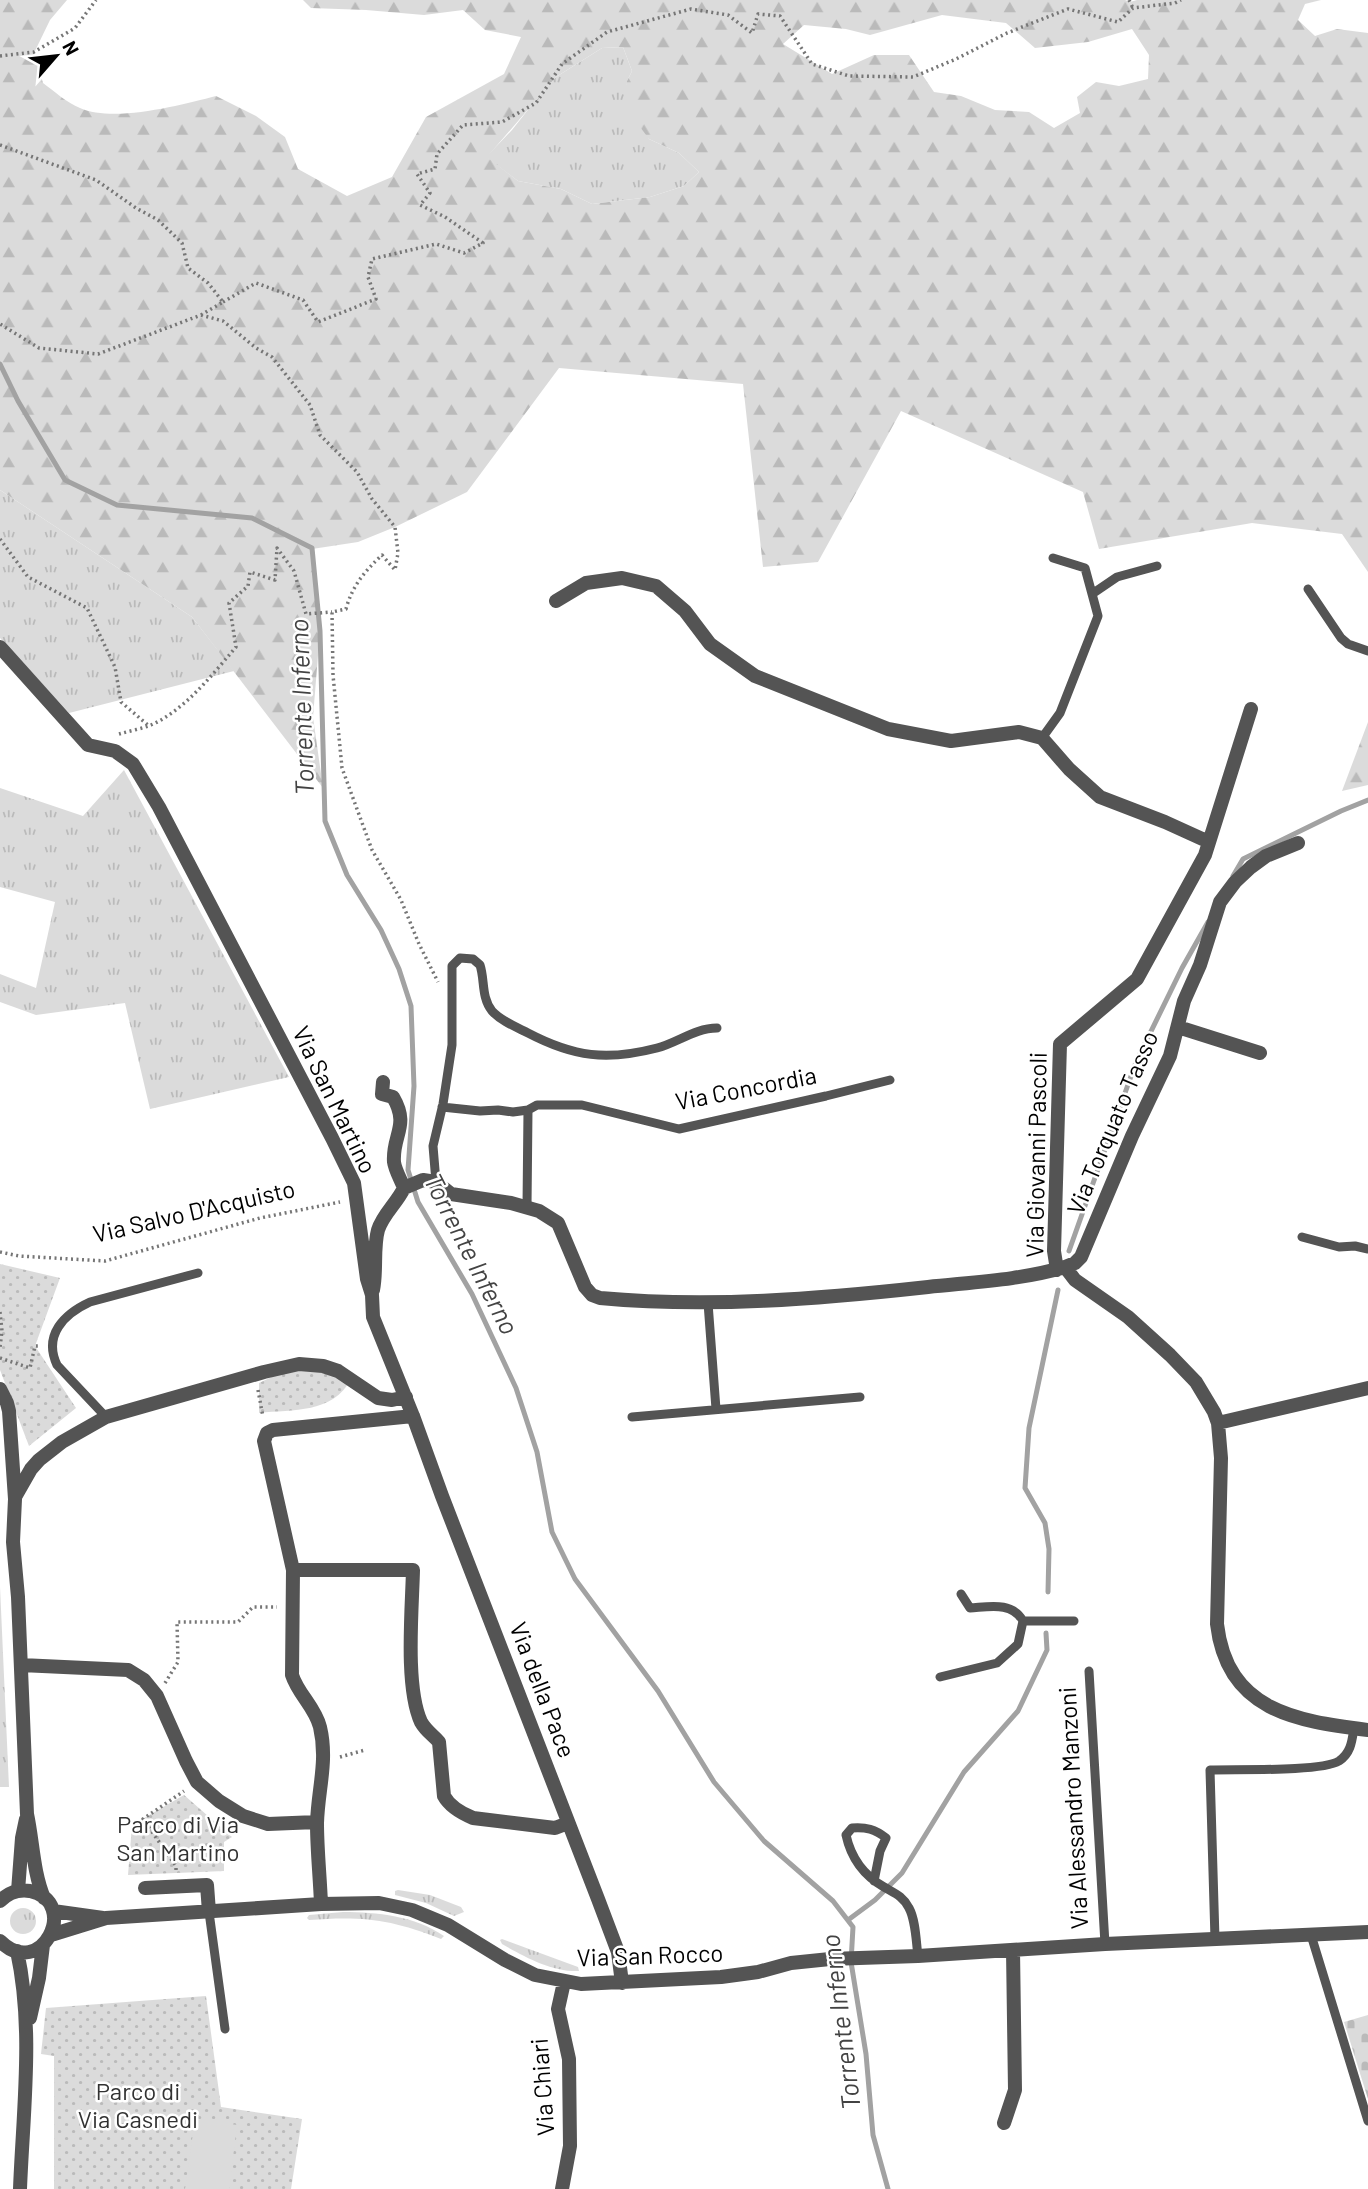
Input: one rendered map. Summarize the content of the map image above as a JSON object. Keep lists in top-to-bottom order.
{
  "streets": {
    "street": [
      "Via San Martino",
      "Via Torquato Tasso",
      "Via Giovanni Pascoli",
      "Via della Pace",
      "Via Alessandro Manzoni",
      "Via San Rocco",
      "Via Chiari"
    ],
    "lane": ["Via Concordia"],
    "path": ["Via Salvo D'Acquisto"]
  },
  "crossings": [
    ["Via San Martino", "Via Salvo D'Acquisto"],
    ["Via San Martino", "Via della Pace"],
    ["Via Torquato Tasso", "Via Giovanni Pascoli"],
    ["Via della Pace", "Via San Rocco"],
    ["Via Alessandro Manzoni", "Via San Rocco"],
    ["Via San Rocco", "Via Chiari"]
  ],
  "water": ["Torrente Inferno"],
  "parks": ["Parco di Via San Martino", "Parco di Via Casnedi"],
  "north": "top right"
}
